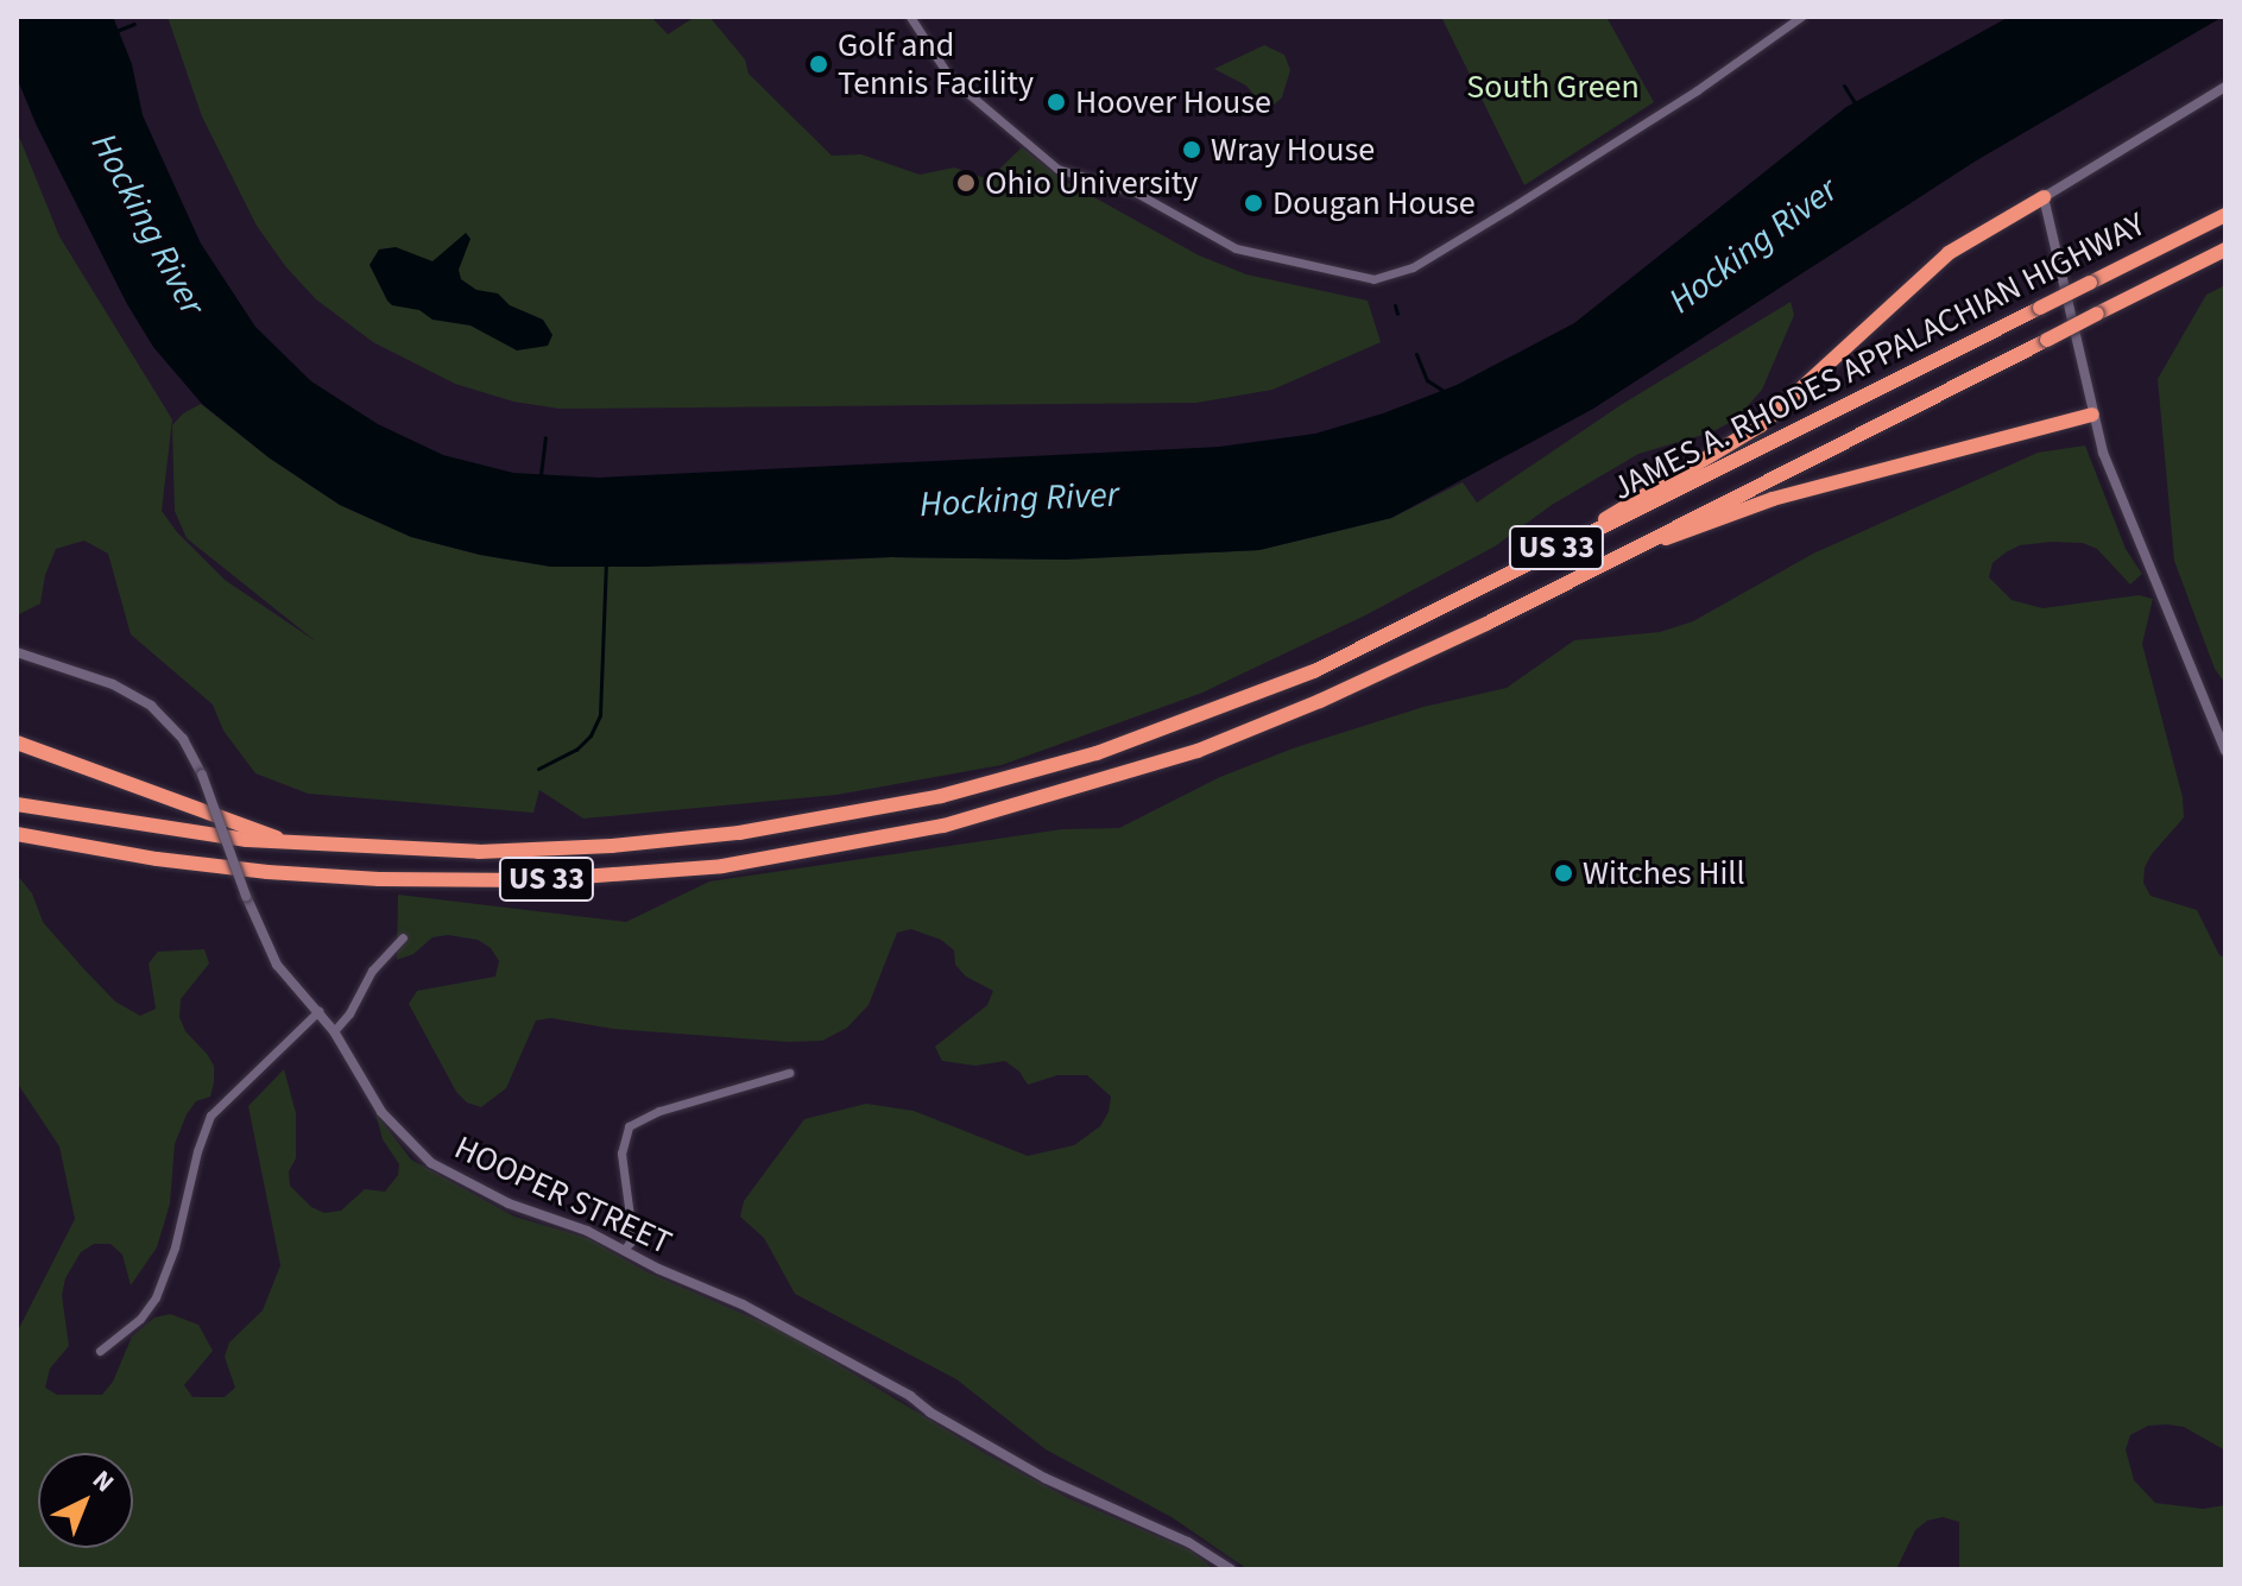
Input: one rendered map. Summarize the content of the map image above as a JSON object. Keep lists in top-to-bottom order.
{
  "streets": {
    "highway": ["JAMES A. RHODES APPALACHIAN HIGHWAY", "US 33"],
    "street": ["HOOPER STREET"]
  },
  "water": ["Hocking River"],
  "parks": ["South Green"],
  "places": [
    "Golf and Tennis Facility",
    "Hoover House",
    "Wray House",
    "Ohio University",
    "Dougan House",
    "Witches Hill"
  ],
  "north": "top right"
}
